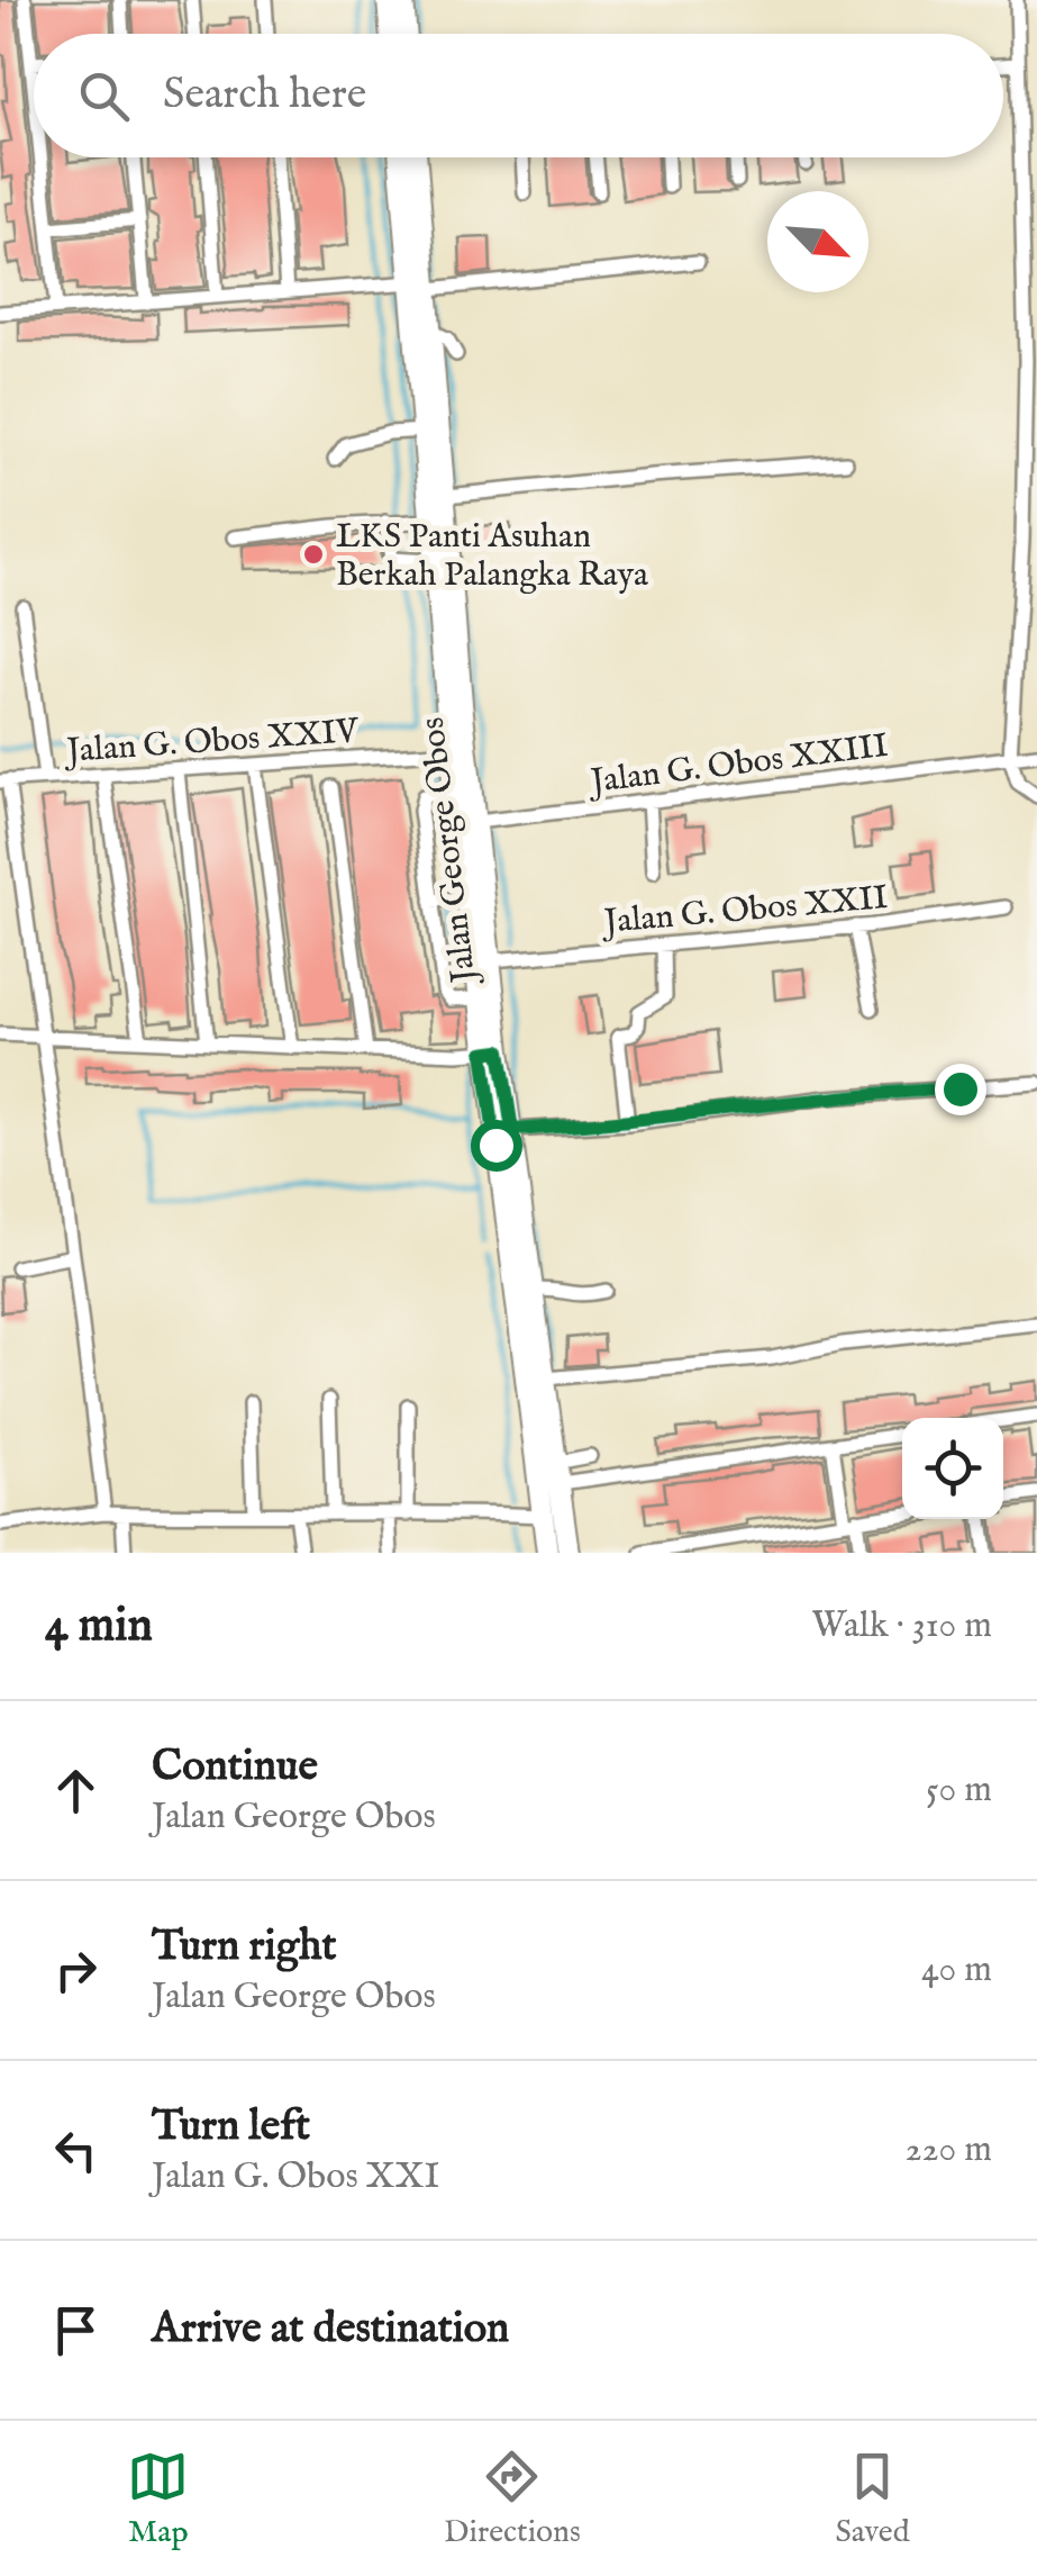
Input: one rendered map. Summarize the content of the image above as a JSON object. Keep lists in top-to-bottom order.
{
  "streets": {
    "main road": ["Jalan George Obos"],
    "street": ["Jalan G. Obos XXIV", "Jalan G. Obos XXIII", "Jalan G. Obos XXII"]
  },
  "crossings": [
    ["Jalan G. Obos XXIV", "Jalan George Obos"],
    ["Jalan G. Obos XXIII", "Jalan George Obos"],
    ["Jalan George Obos", "Jalan G. Obos XXII"]
  ],
  "places": ["LKS Panti Asuhan Berkah Palangka Raya"],
  "north": "bottom right",
  "page": {
    "search": "Search here",
    "heading": ["4 min", "Walk · 310 m"],
    "list": [
      ["Continue", "Jalan George Obos", "50 m"],
      ["Turn right", "Jalan George Obos", "40 m"],
      ["Turn left", "Jalan G. Obos XXI", "220 m"],
      "Arrive at destination"
    ],
    "nav": ["Map", "Directions", "Saved"]
  }
}
